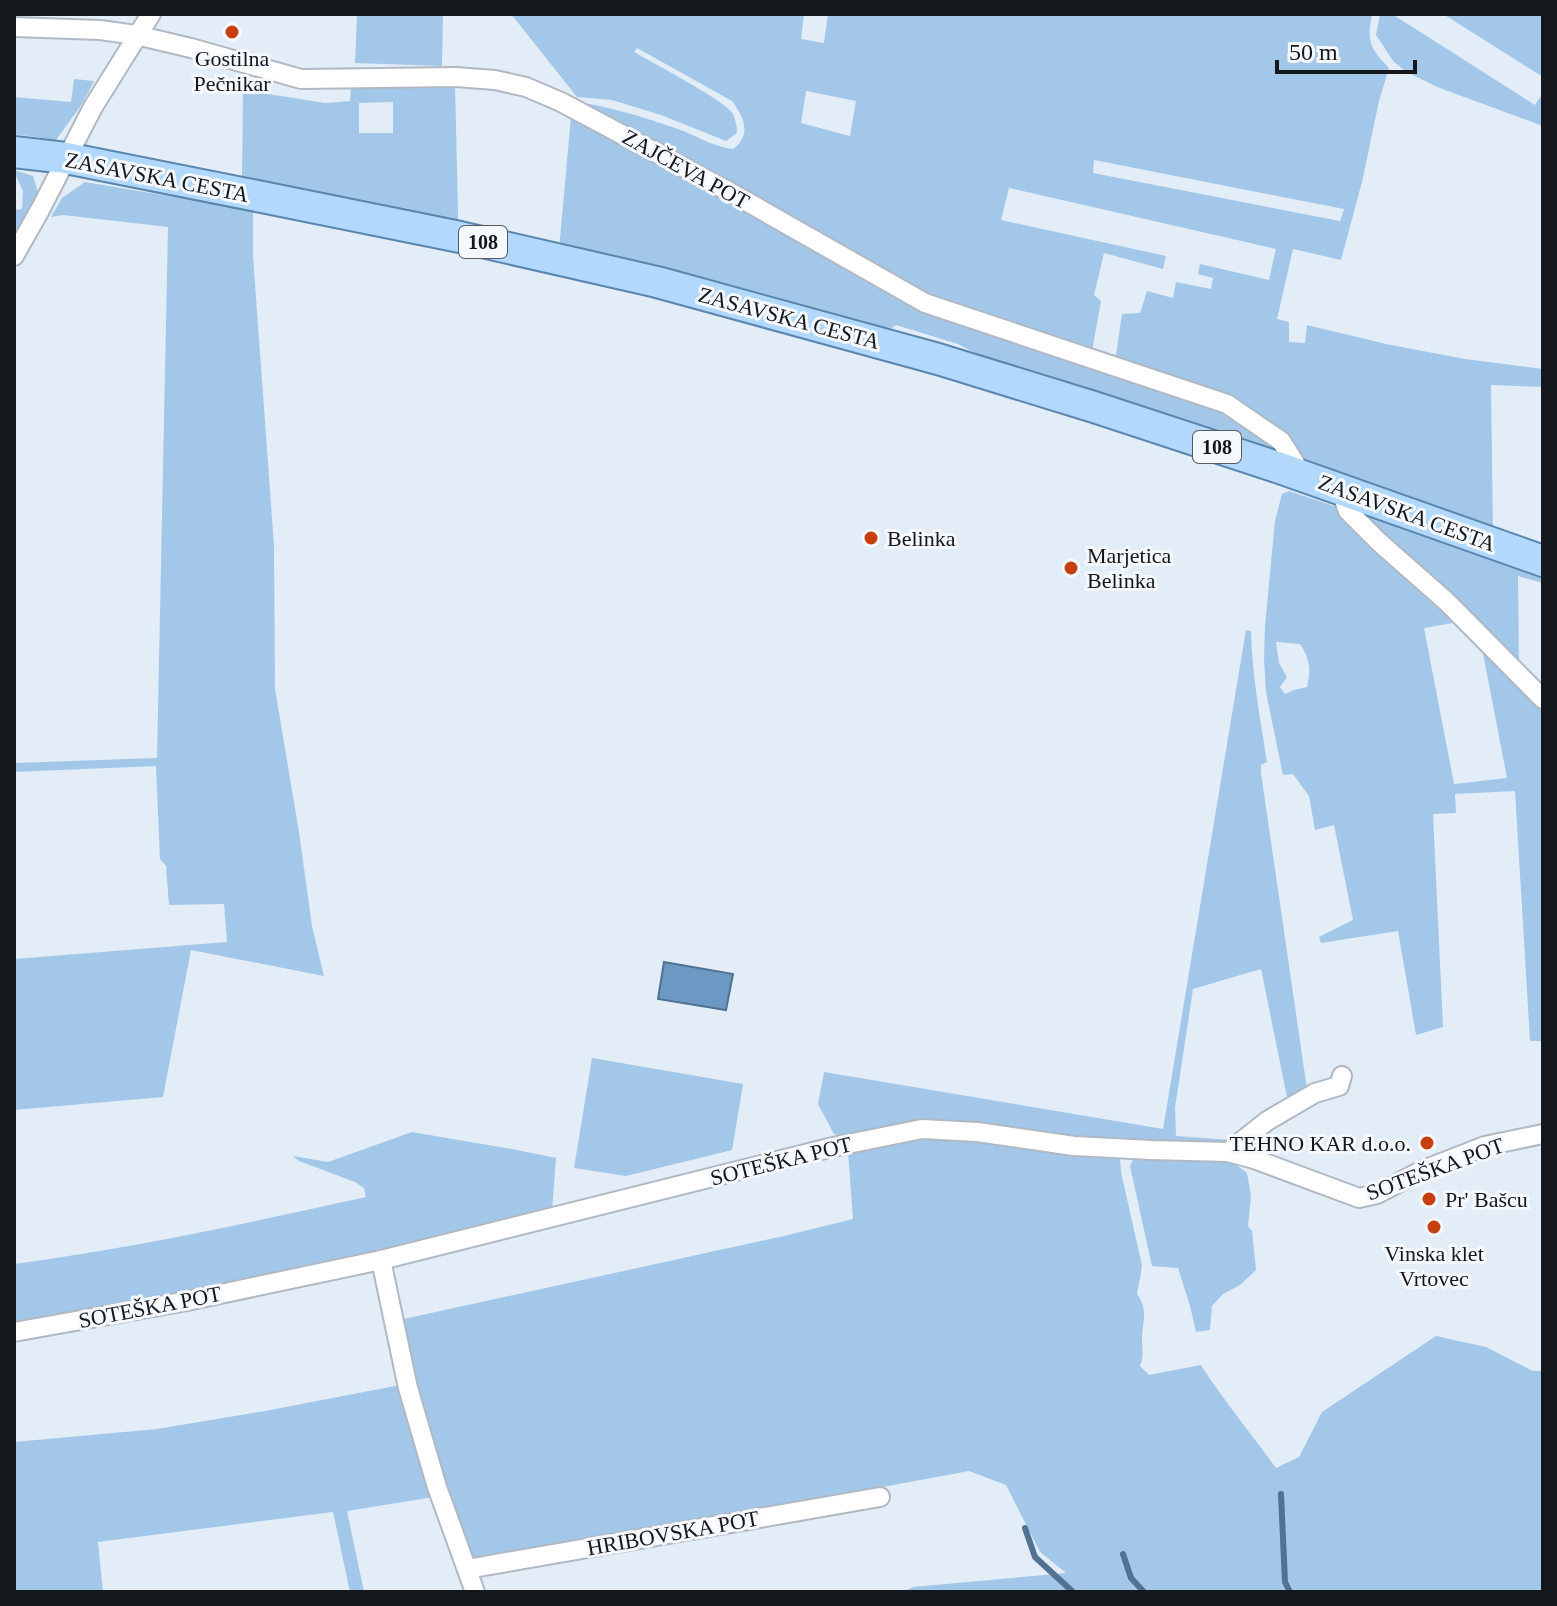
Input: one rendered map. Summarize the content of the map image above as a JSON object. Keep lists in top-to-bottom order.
{
  "streets": {
    "main road": ["ZASAVSKA CESTA", "108"],
    "street": ["ZAJČEVA POT", "SOTEŠKA POT", "HRIBOVSKA POT"]
  },
  "crossings": [
    ["ZAJČEVA POT", "ZASAVSKA CESTA"]
  ],
  "places": [
    "Gostilna Pečnikar",
    "Belinka",
    "Marjetica Belinka",
    "TEHNO KAR d.o.o.",
    "Pr' Bašcu",
    "Vinska klet Vrtovec"
  ],
  "scale_bar": "50 m"
}
